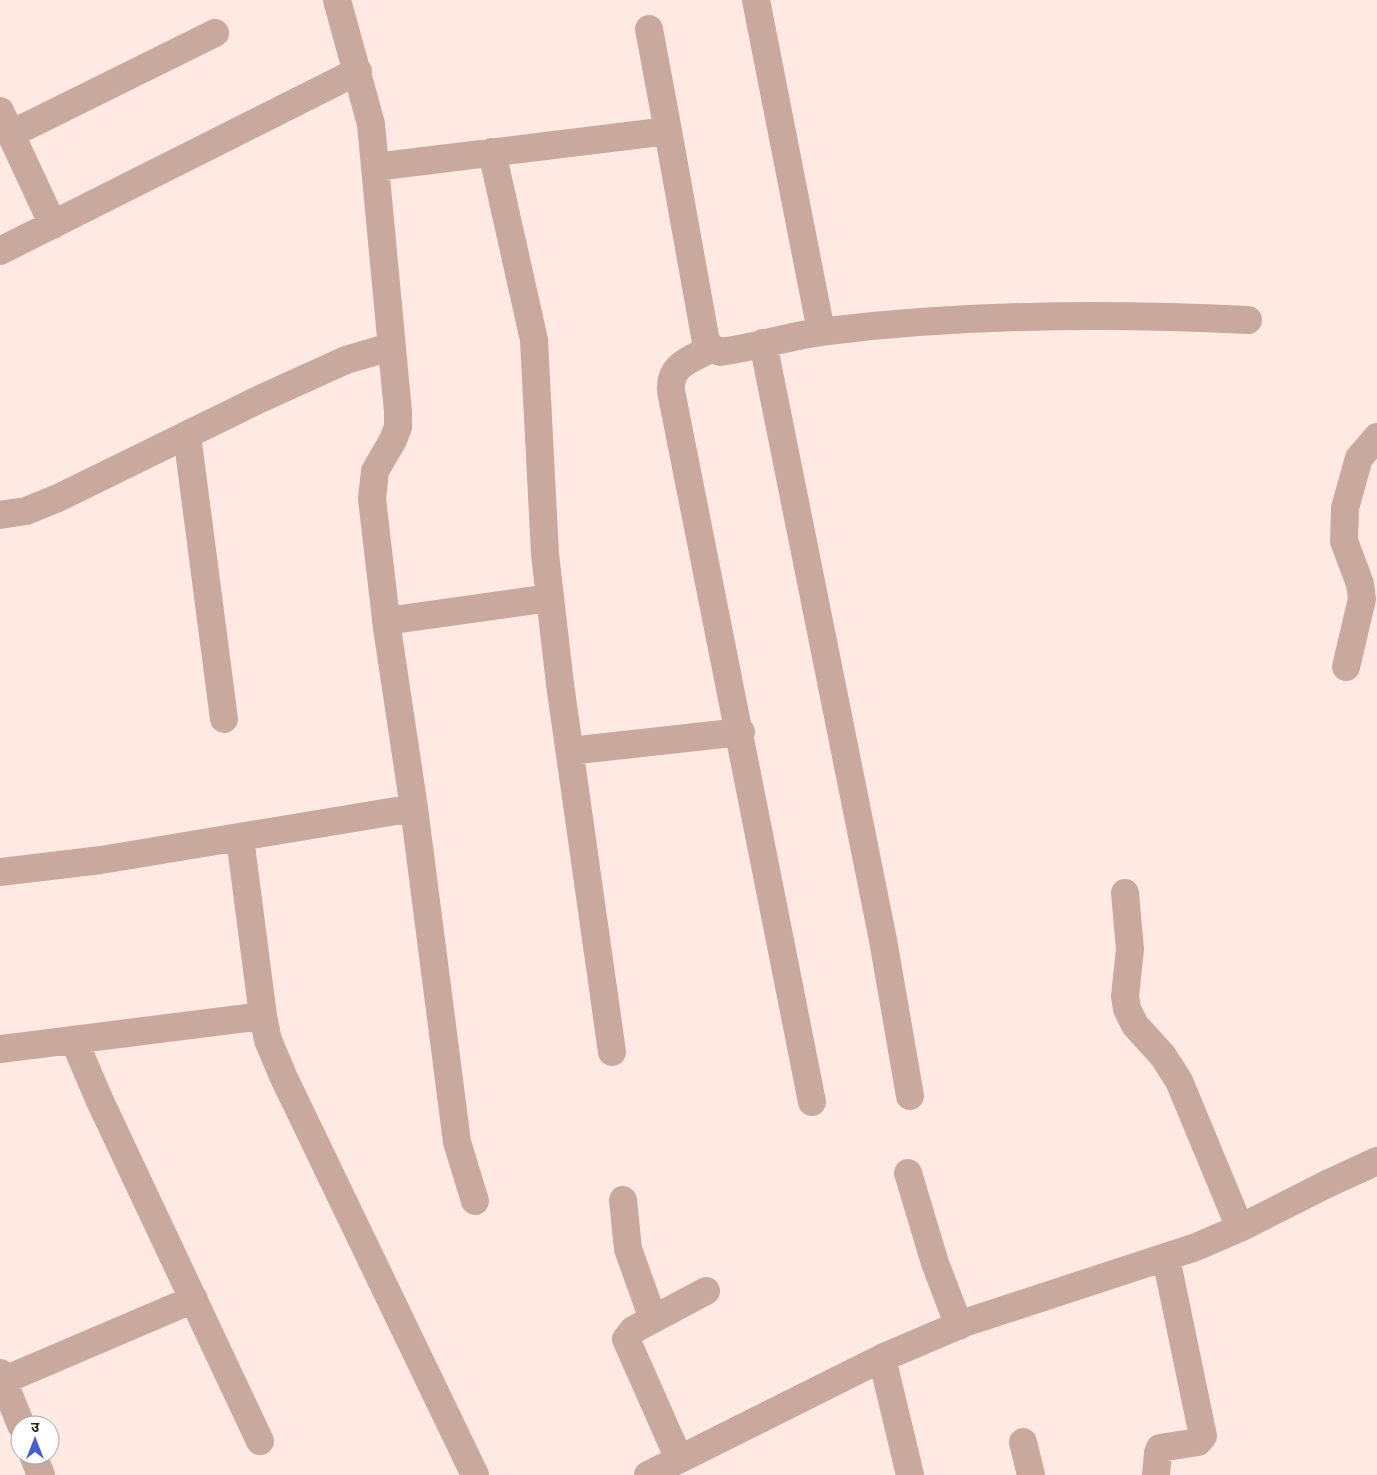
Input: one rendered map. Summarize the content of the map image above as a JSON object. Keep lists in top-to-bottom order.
{
  "north": "top"
}
